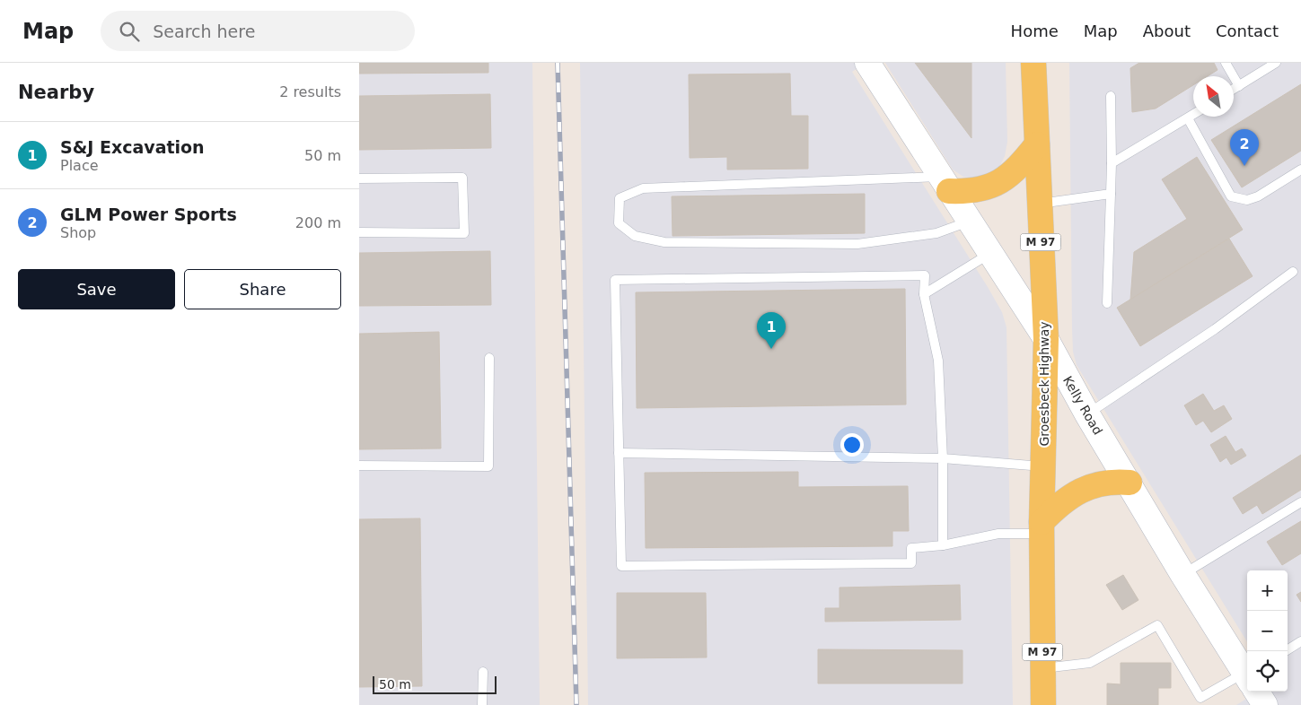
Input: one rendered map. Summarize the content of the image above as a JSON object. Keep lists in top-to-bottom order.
{
  "streets": {
    "main road": ["M 97", "Groesbeck Highway"],
    "street": ["Kelly Road"]
  },
  "crossings": [
    ["Groesbeck Highway", "Kelly Road"]
  ],
  "scale_bar": "50 m",
  "north": "top left",
  "page": {
    "header": "Map",
    "search": "Search here",
    "nav": [
      "Home",
      "Map",
      "About",
      "Contact"
    ],
    "heading": ["Nearby", "2 results"],
    "list": [
      {
        "mark": "1",
        "name": "S&J Excavation",
        "note": "Place",
        "value": "50 m"
      },
      {
        "mark": "2",
        "name": "GLM Power Sports",
        "note": "Shop",
        "value": "200 m"
      }
    ],
    "pins": ["2", "1"],
    "buttons": ["Save", "Share"],
    "map_buttons": ["+", "−"],
    "scale": "50 m"
  }
}
